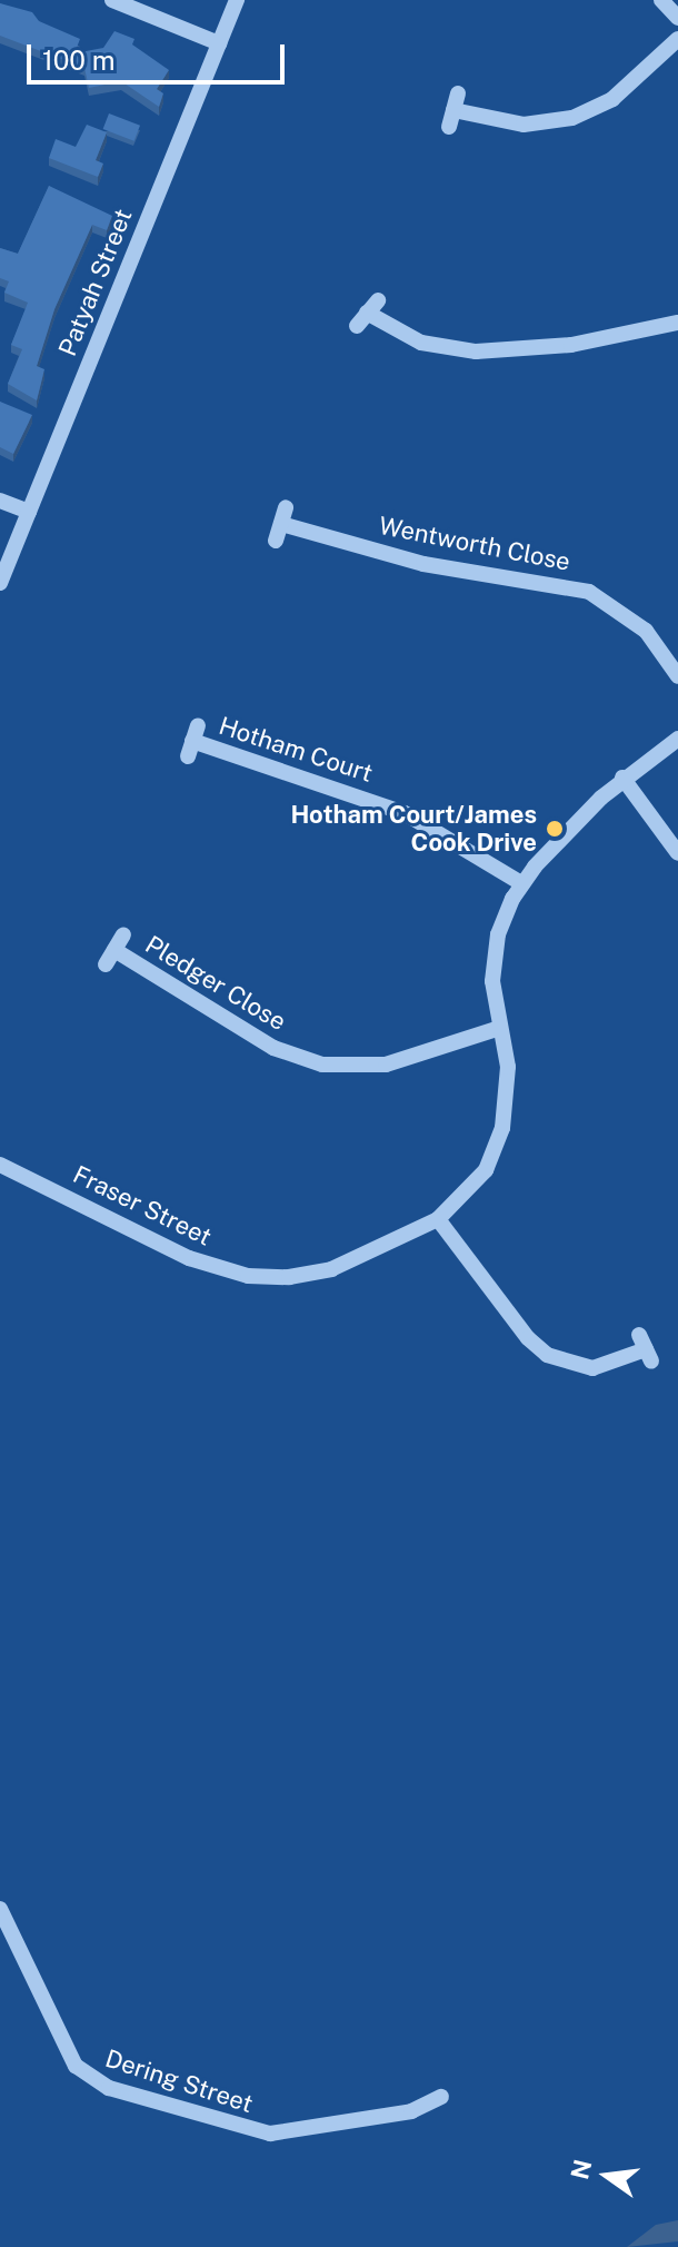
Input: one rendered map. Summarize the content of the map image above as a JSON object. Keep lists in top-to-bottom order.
{
  "streets": {
    "street": [
      "Patyah Street",
      "Wentworth Close",
      "Hotham Court",
      "Pledger Close",
      "Fraser Street",
      "Dering Street"
    ]
  },
  "places": ["Hotham Court/James Cook Drive"],
  "scale_bar": "100 m",
  "north": "left"
}
